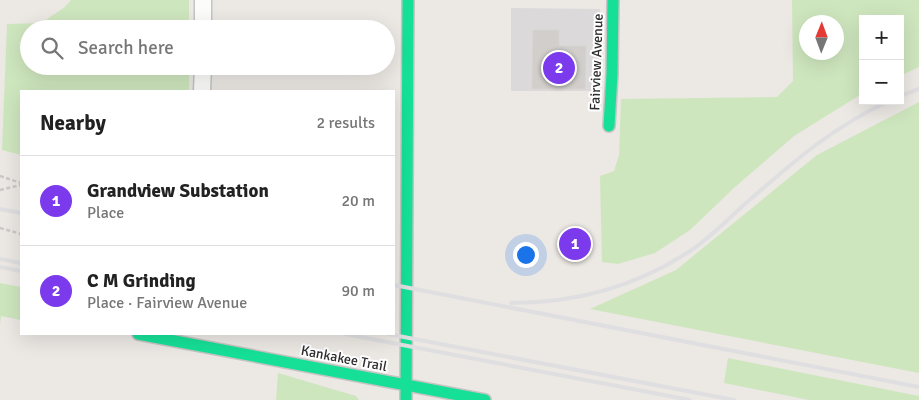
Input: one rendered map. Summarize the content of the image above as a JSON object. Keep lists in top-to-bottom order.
{
  "streets": {
    "street": ["Fairview Avenue", "Kankakee Trail"]
  },
  "north": "top",
  "page": {
    "map_buttons": ["+", "−"],
    "search": "Search here",
    "pins": ["2", "1"],
    "heading": ["Nearby", "2 results"],
    "list": [
      {
        "mark": "1",
        "name": "Grandview Substation",
        "note": "Place",
        "value": "20 m"
      },
      {
        "mark": "2",
        "name": "C M Grinding",
        "note": "Place · Fairview Avenue",
        "value": "90 m"
      }
    ]
  }
}
